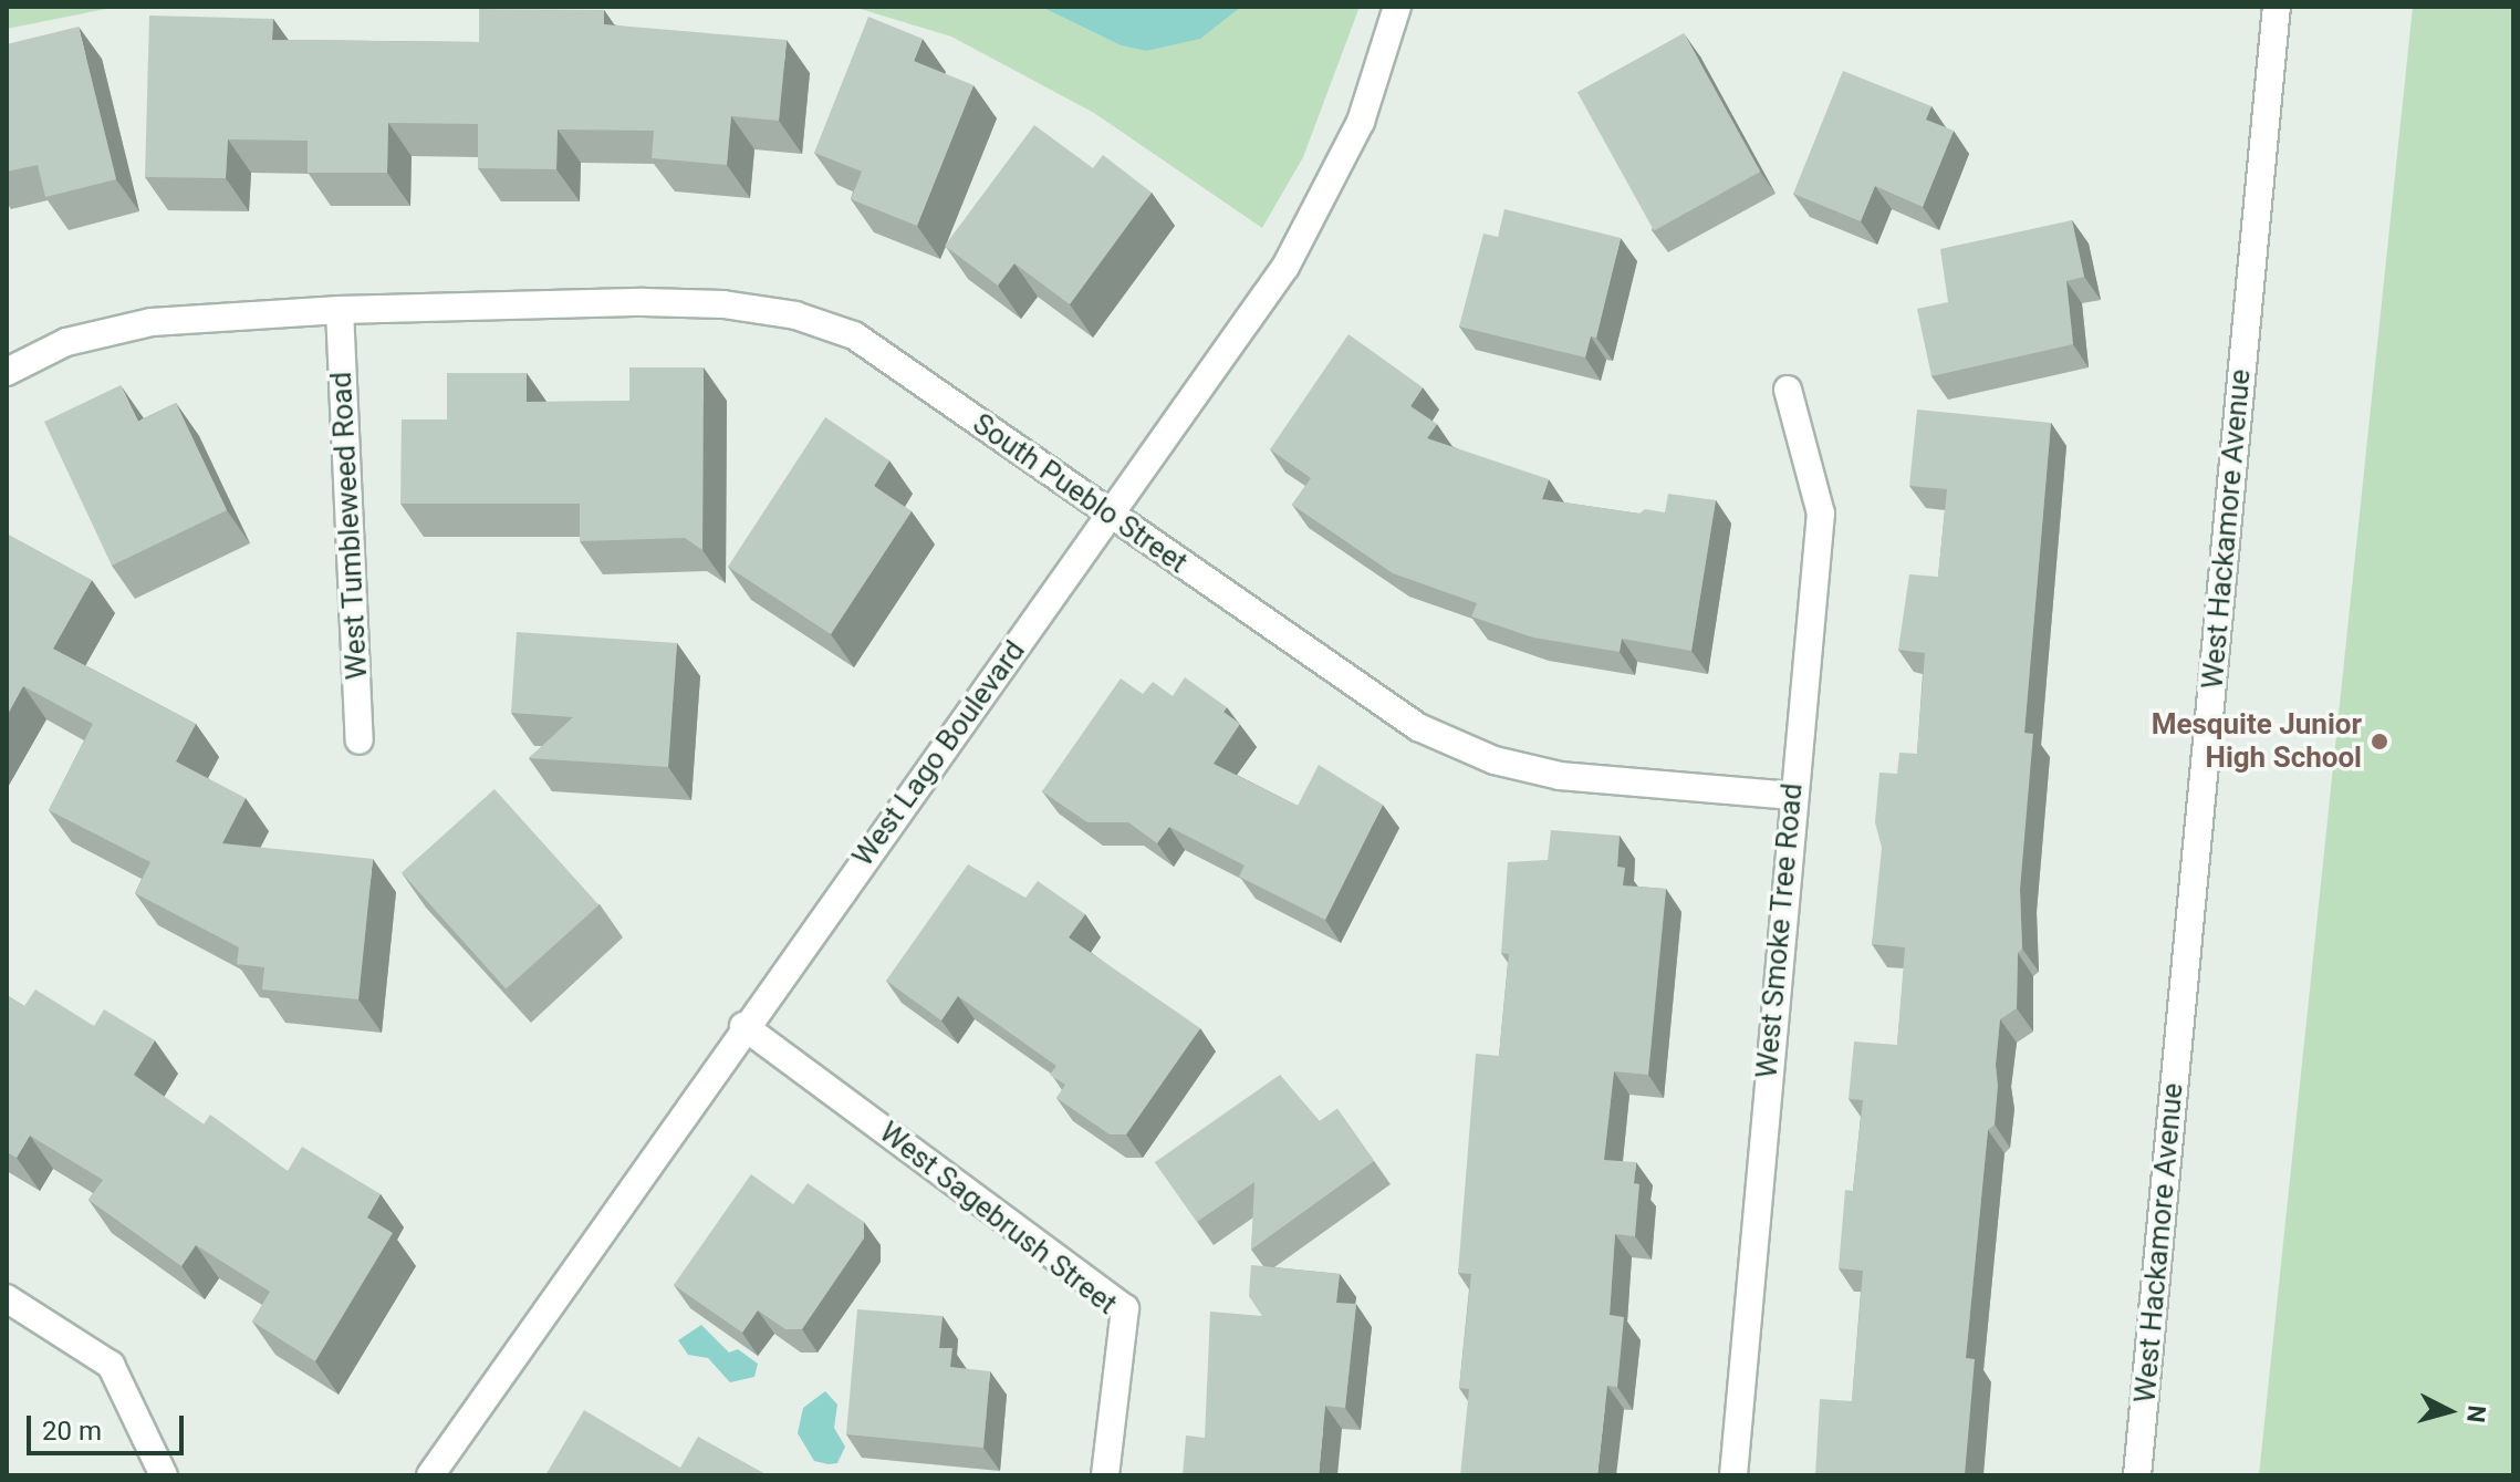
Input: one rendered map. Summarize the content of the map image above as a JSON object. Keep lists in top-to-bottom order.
{
  "streets": {
    "street": [
      "South Pueblo Street",
      "West Tumbleweed Road",
      "West Hackamore Avenue",
      "West Lago Boulevard",
      "West Smoke Tree Road",
      "West Sagebrush Street"
    ]
  },
  "crossings": [
    ["South Pueblo Street", "West Tumbleweed Road"],
    ["South Pueblo Street", "West Lago Boulevard"],
    ["South Pueblo Street", "West Smoke Tree Road"],
    ["West Lago Boulevard", "West Sagebrush Street"]
  ],
  "places": ["Mesquite Junior High School"],
  "scale_bar": "20 m",
  "north": "right"
}
